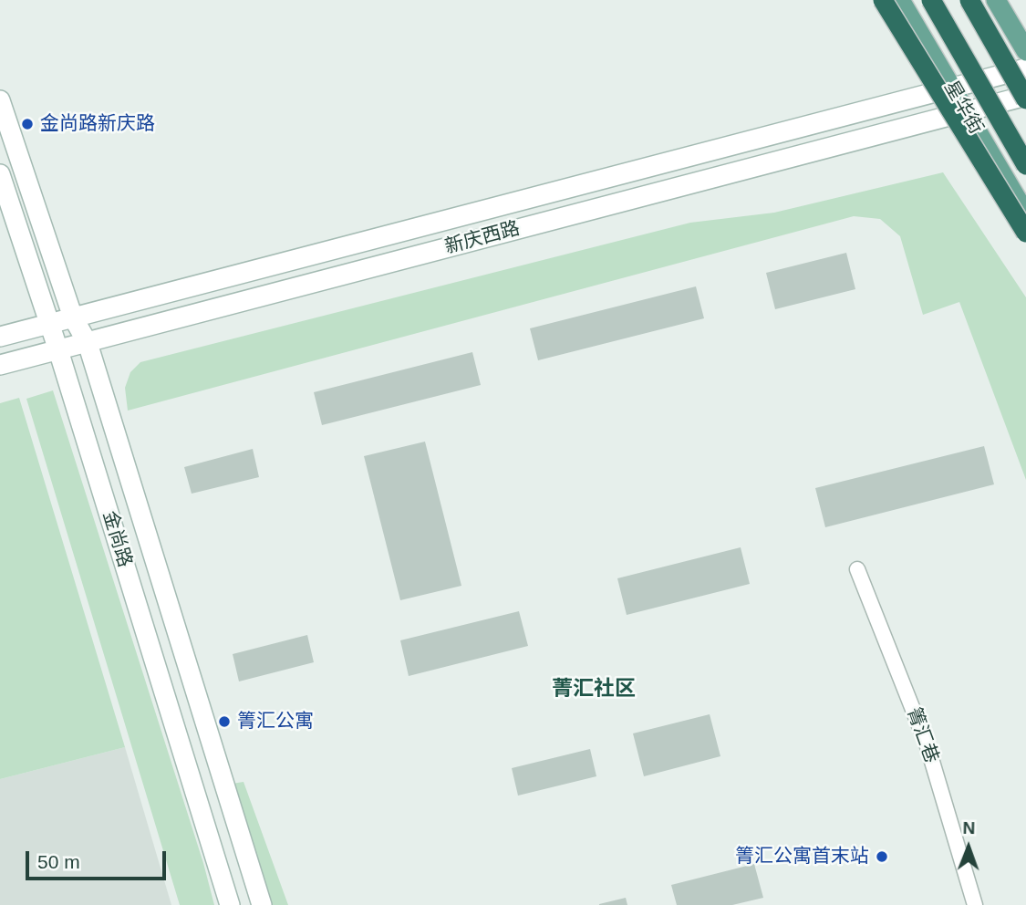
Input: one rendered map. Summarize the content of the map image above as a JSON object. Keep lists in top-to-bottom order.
{
  "streets": {
    "main road": ["星华街"],
    "street": ["新庆西路", "金尚路", "箐汇巷"]
  },
  "crossings": [
    ["星华街", "新庆西路"],
    ["新庆西路", "金尚路"]
  ],
  "districts": ["菁汇社区"],
  "places": ["金尚路新庆路", "箐汇公寓", "箐汇公寓首末站"],
  "scale_bar": "50 m",
  "north": "top"
}
